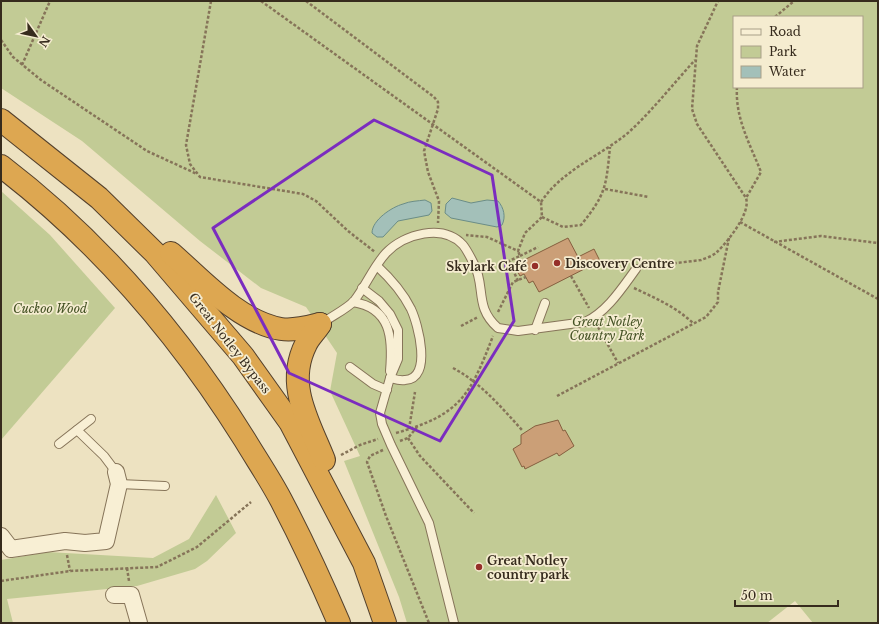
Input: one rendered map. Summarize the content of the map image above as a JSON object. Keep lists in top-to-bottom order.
{
  "streets": {
    "highway": ["Great Notley Bypass"]
  },
  "parks": ["Cuckoo Wood", "Great Notley Country Park"],
  "places": ["Discovery Centre", "Skylark Café", "Great Notley country park"],
  "legend": ["Road", "Park", "Water"],
  "scale_bar": "50 m",
  "north": "bottom right"
}
